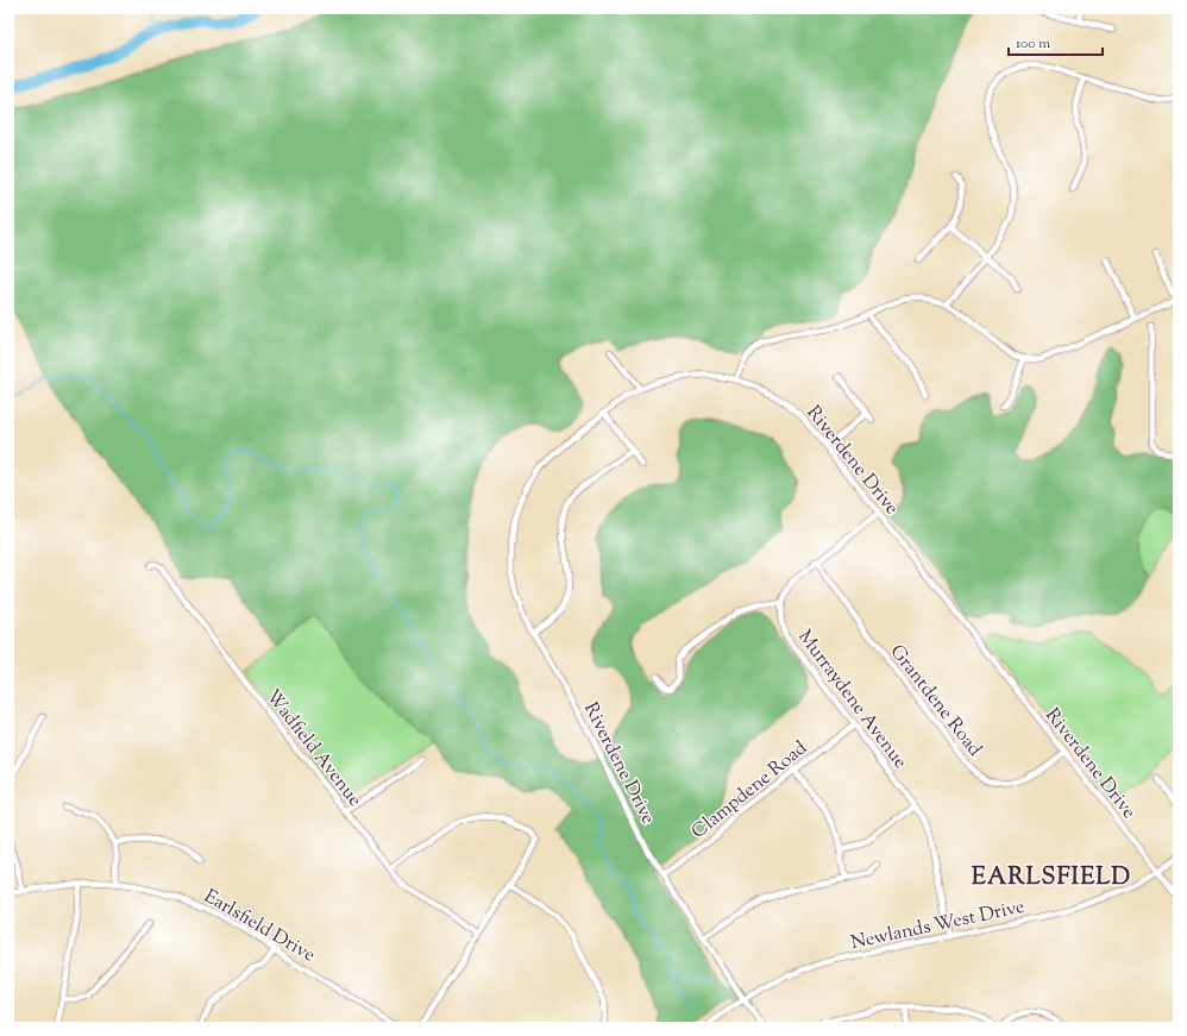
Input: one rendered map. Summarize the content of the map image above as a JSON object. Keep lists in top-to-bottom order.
{
  "streets": {
    "street": [
      "Riverdene Drive",
      "Murraydene Avenue",
      "Grantdene Road",
      "Wadfield Avenue",
      "Clampdene Road",
      "Newlands West Drive",
      "Earlsfield Drive"
    ]
  },
  "crossings": [
    ["Riverdene Drive", "Grantdene Road"],
    ["Riverdene Drive", "Clampdene Road"],
    ["Riverdene Drive", "Newlands West Drive"],
    ["Murraydene Avenue", "Clampdene Road"],
    ["Murraydene Avenue", "Newlands West Drive"]
  ],
  "districts": ["EARLSFIELD"],
  "scale_bar": "100 m"
}
